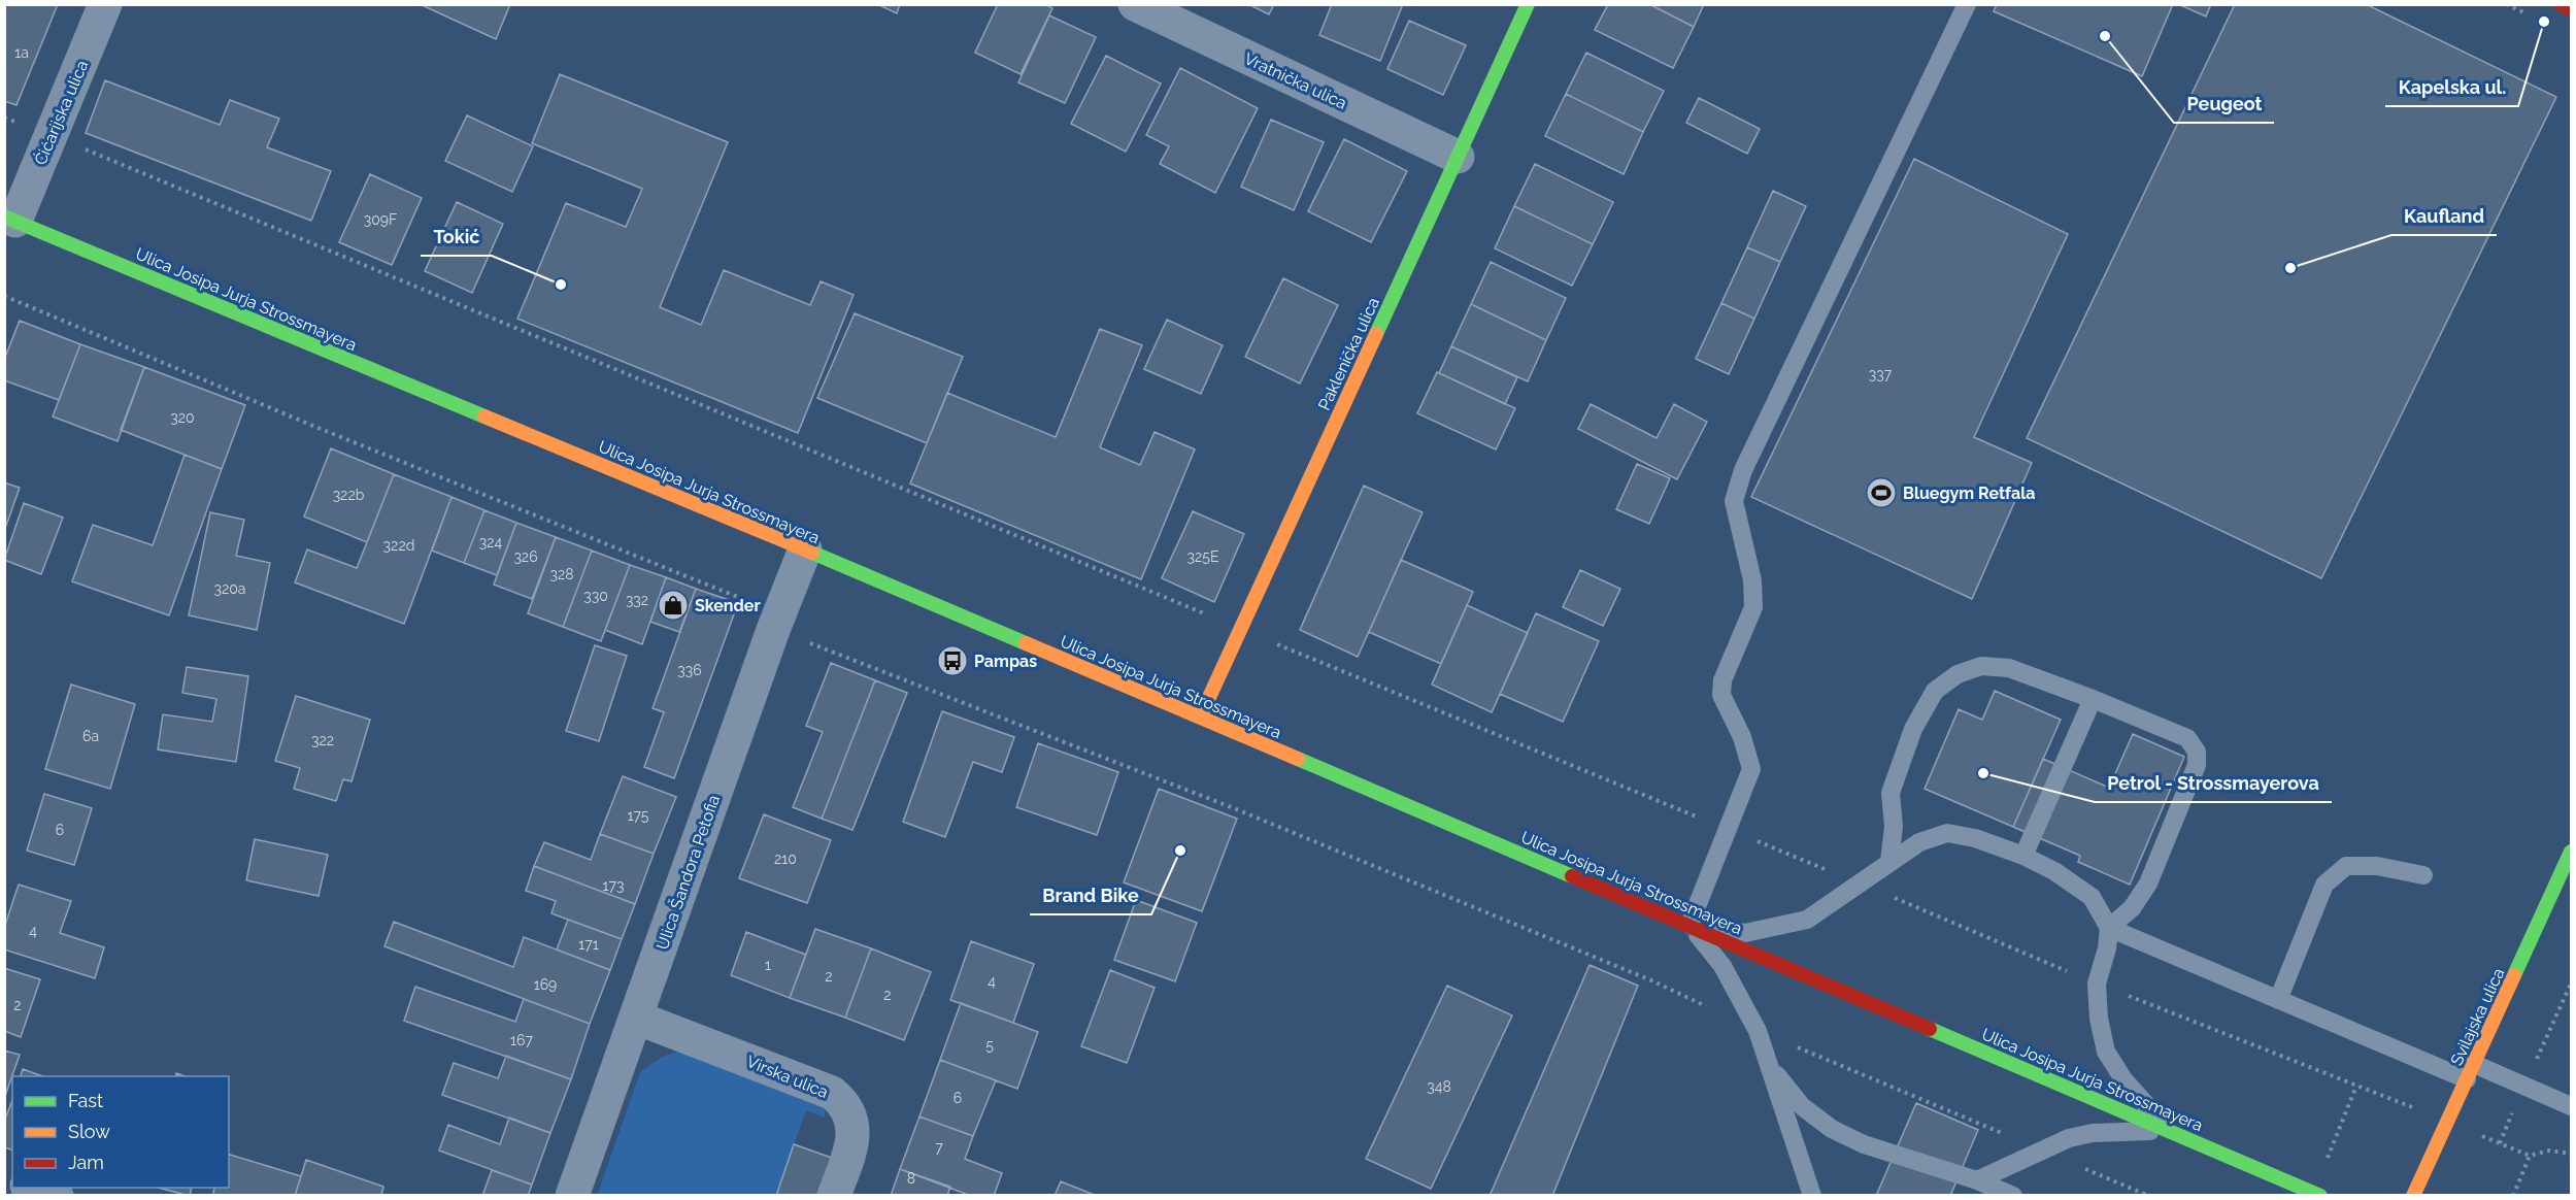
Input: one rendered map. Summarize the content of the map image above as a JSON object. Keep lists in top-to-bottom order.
{
  "streets": {
    "main road": ["Ulica Josipa Jurja Strossmayera", "Paklenička ulica", "Svilajska ulica"],
    "street": [
      "Vratnička ulica",
      "Ćićarijska ulica",
      "Ulica Šandora Petofia",
      "Virska ulica"
    ]
  },
  "crossings": [
    ["Vratnička ulica", "Paklenička ulica"],
    ["Ćićarijska ulica", "Ulica Josipa Jurja Strossmayera"],
    ["Ulica Josipa Jurja Strossmayera", "Paklenička ulica"],
    ["Ulica Josipa Jurja Strossmayera", "Ulica Šandora Petofia"],
    ["Ulica Šandora Petofia", "Virska ulica"]
  ],
  "places": {
    "other": [
      "Kapelska ul.",
      "Peugeot",
      "Kaufland",
      "Tokić",
      "Petrol - Strossmayerova",
      "Brand Bike"
    ],
    "sports": ["Bluegym Retfala"],
    "shop": ["Skender"],
    "bus stop": ["Pampas"]
  },
  "house_numbers": [
    "1a",
    "309F",
    "337",
    "320",
    "322b",
    "324",
    "322d",
    "326",
    "325E",
    "328",
    "320a",
    "330",
    "332",
    "336",
    "6a",
    "322",
    "175",
    "6",
    "210",
    "173",
    "4",
    "171",
    "1",
    "2",
    "4",
    "169",
    "2",
    "2",
    "167",
    "5",
    "348",
    "6",
    "7",
    "8"
  ],
  "legend": ["Fast", "Slow", "Jam"]
}
